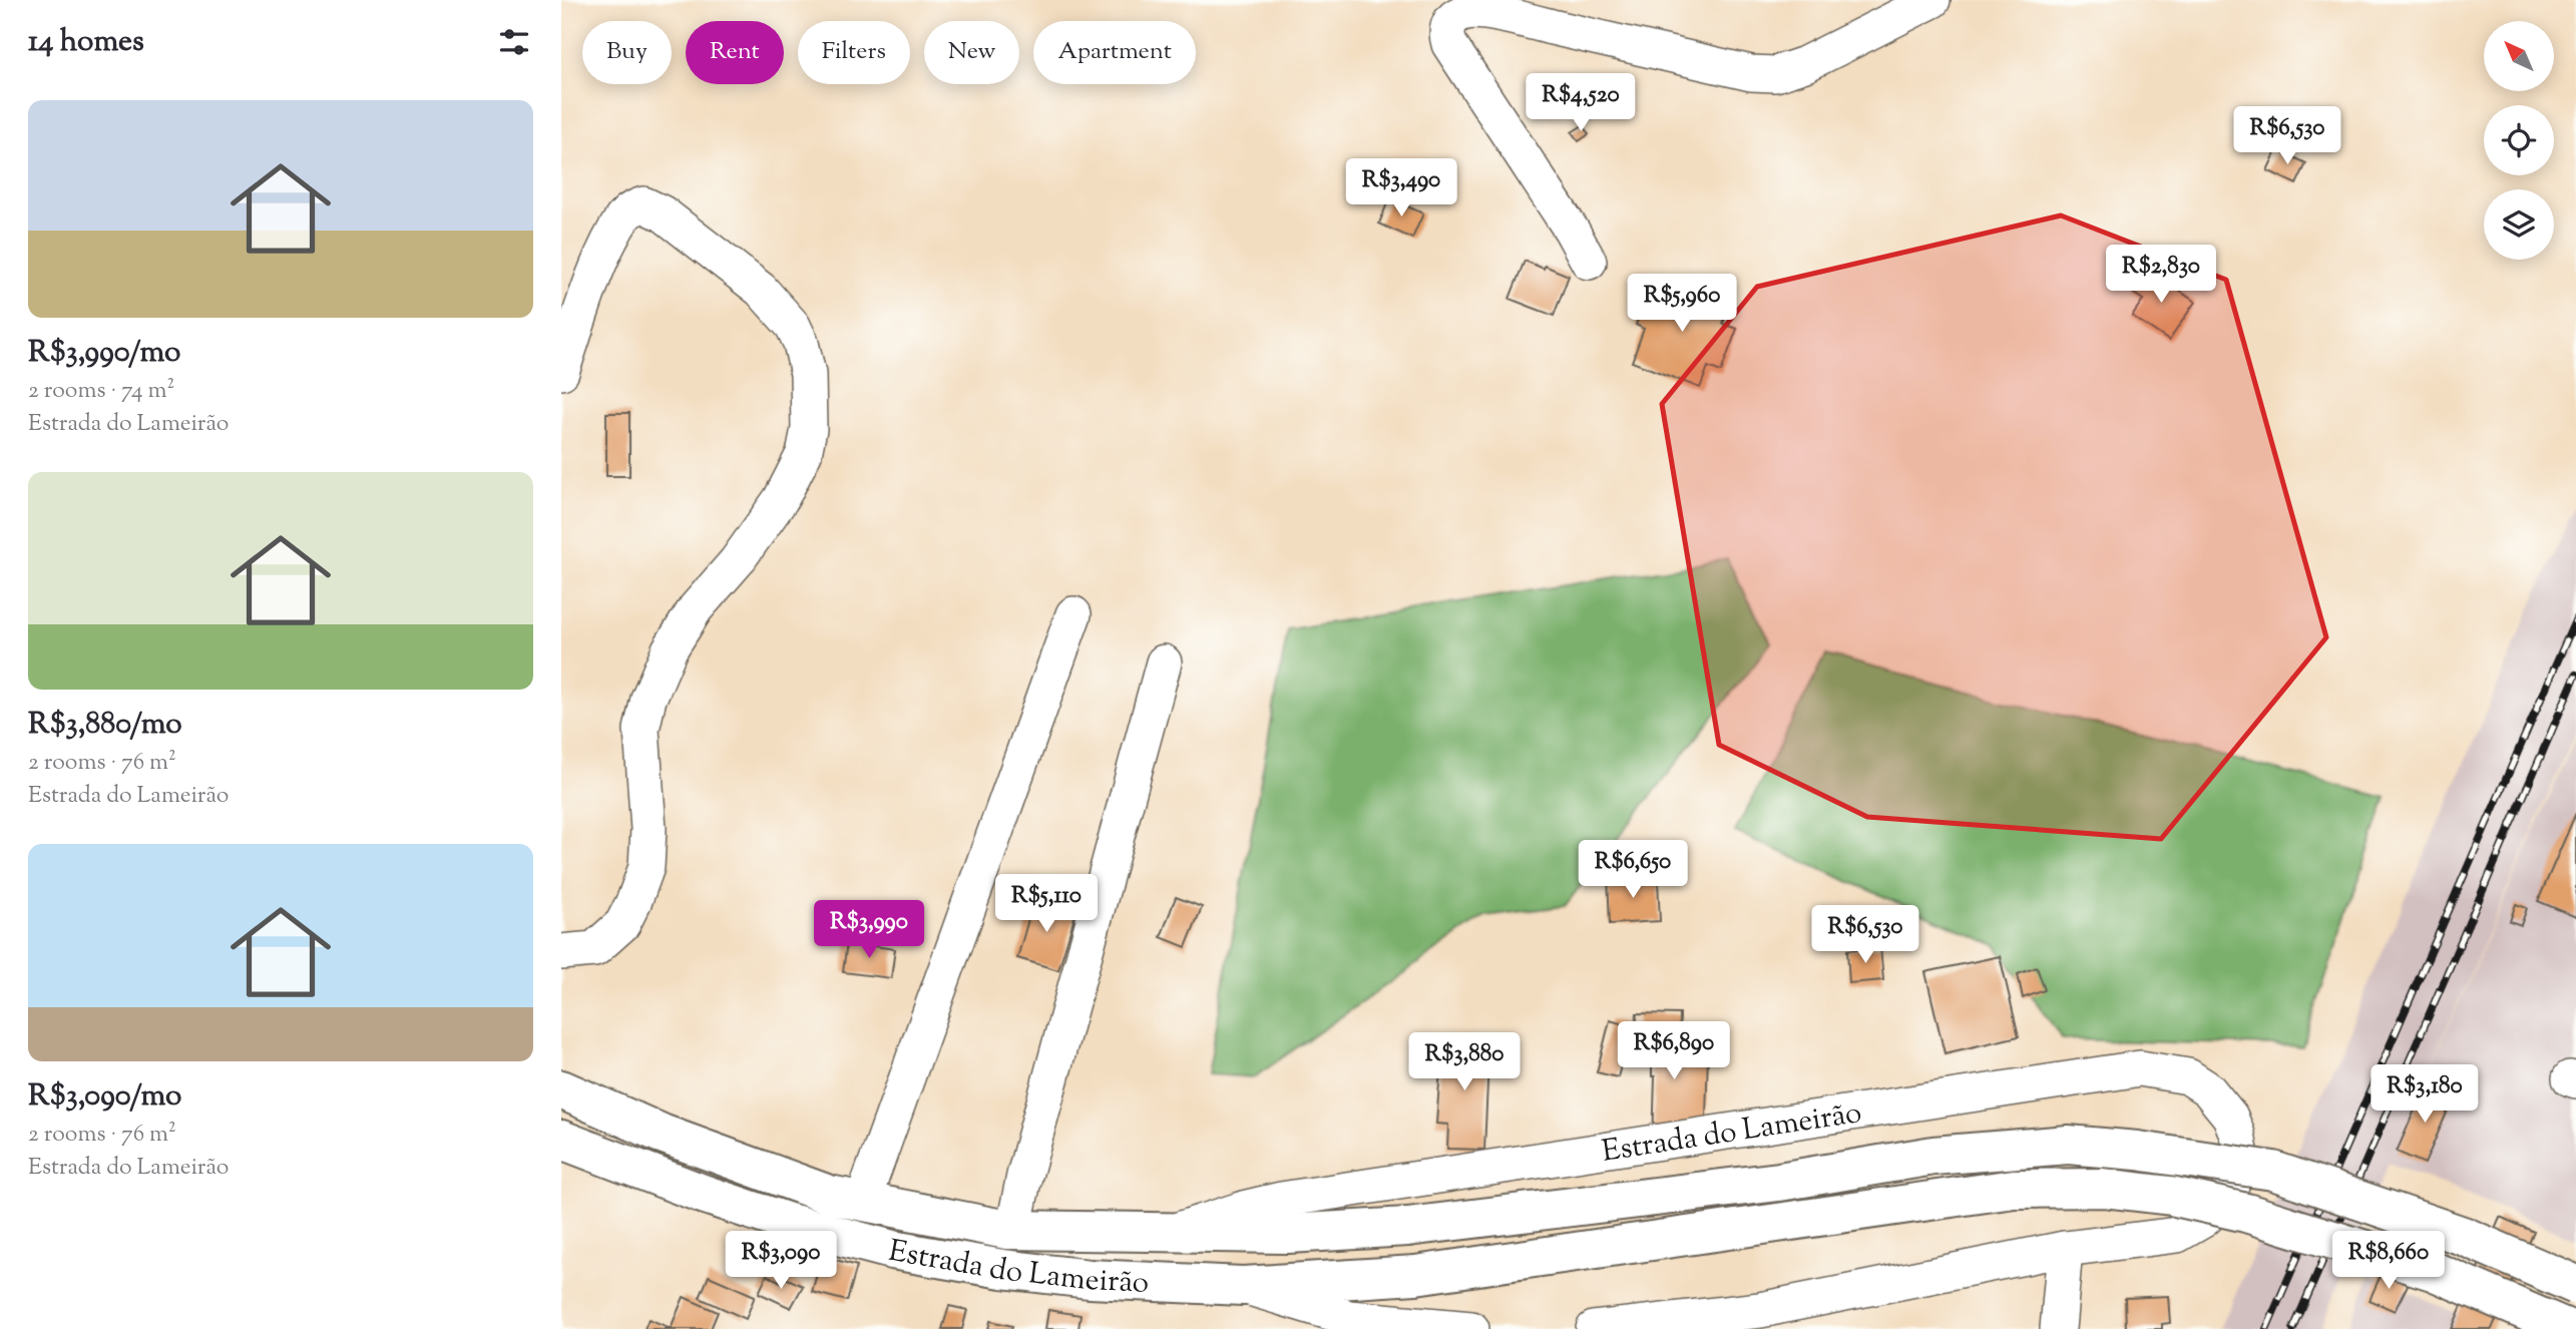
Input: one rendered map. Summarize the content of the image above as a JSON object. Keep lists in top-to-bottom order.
{
  "streets": {
    "main road": ["Estrada do Lameirão"]
  },
  "north": "top left",
  "page": {
    "heading": "14 homes",
    "chip": [
      "Buy",
      "Rent",
      "Filters",
      "New",
      "Apartment"
    ],
    "price": [
      "R$4,520",
      "R$6,530",
      "R$3,490",
      "R$2,830",
      "R$5,960",
      "R$6,650",
      "R$5,110",
      "R$3,990",
      "R$6,530",
      "R$6,890",
      "R$3,880",
      "R$3,180",
      "R$3,090",
      "R$8,660"
    ],
    "list": [
      {
        "name": "R$3,990/mo",
        "note": "2 rooms · 74 m² · Estrada do Lameirão"
      },
      {
        "name": "R$3,880/mo",
        "note": "2 rooms · 76 m² · Estrada do Lameirão"
      },
      {
        "name": "R$3,090/mo",
        "note": "2 rooms · 76 m² · Estrada do Lameirão"
      }
    ]
  }
}
